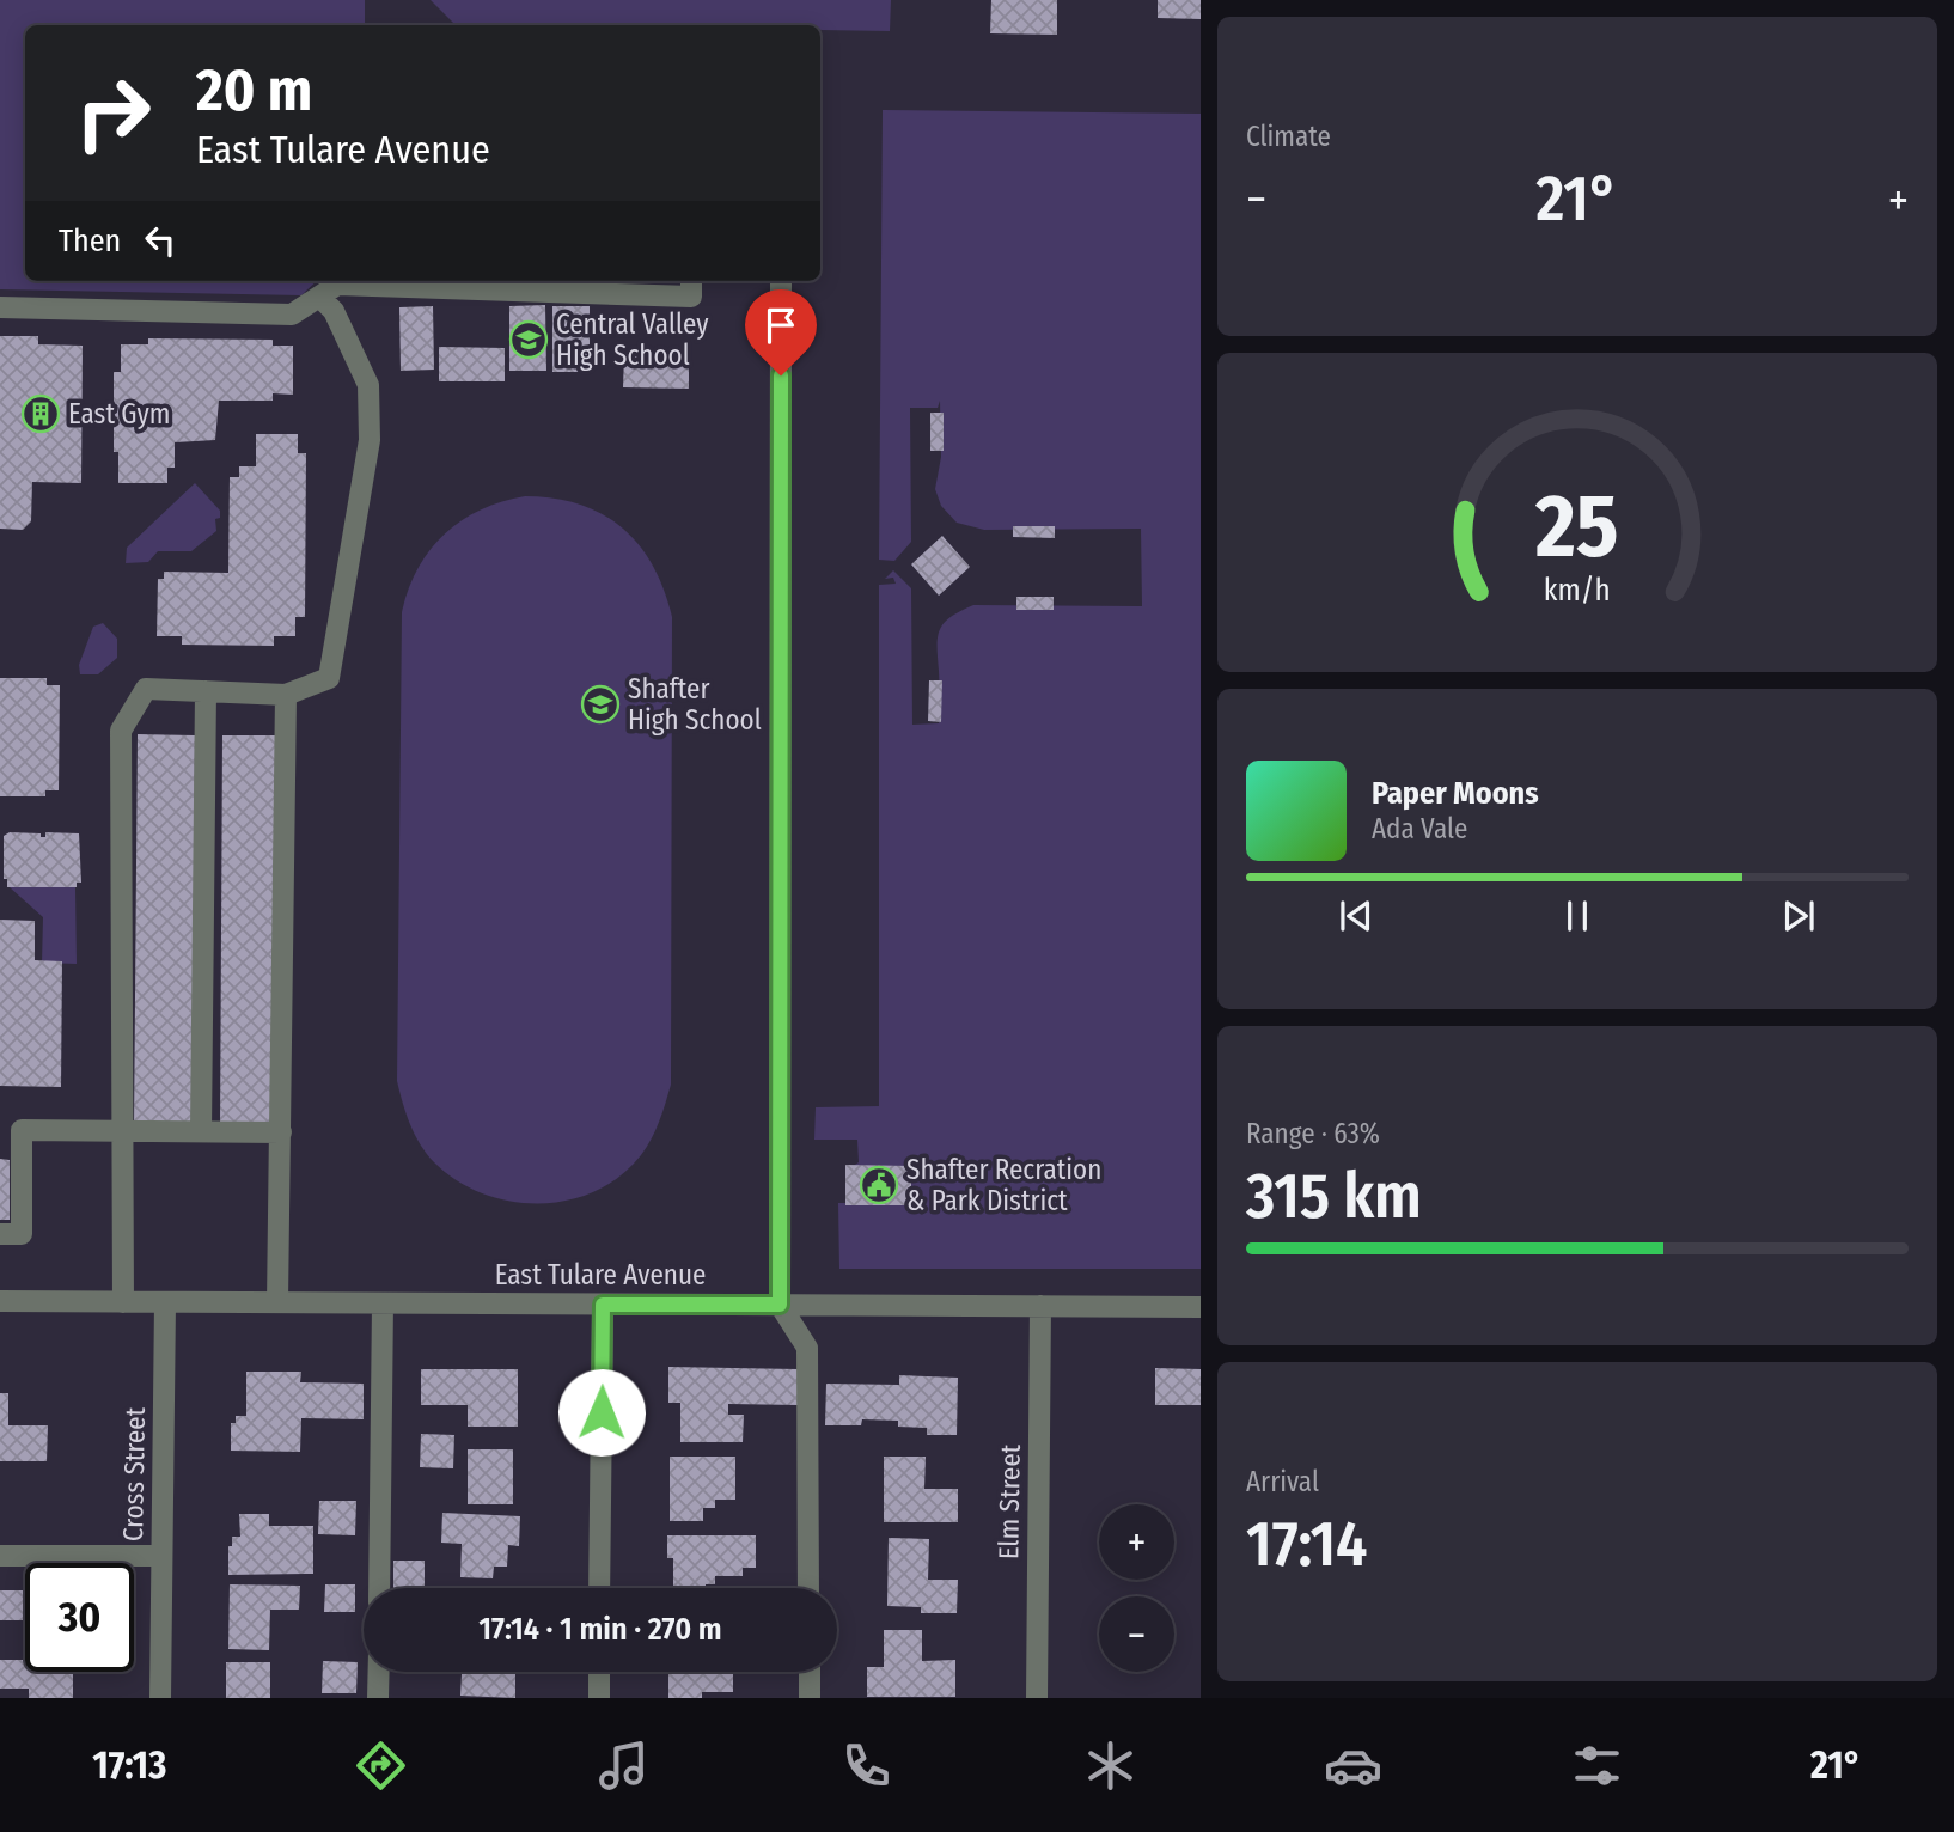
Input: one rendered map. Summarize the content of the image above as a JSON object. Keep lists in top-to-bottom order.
{
  "streets": {
    "street": ["East Tulare Avenue", "Cross Street", "Elm Street"]
  },
  "crossings": [
    ["East Tulare Avenue", "Cross Street"],
    ["East Tulare Avenue", "Elm Street"]
  ],
  "places": {
    "school or university": ["Central Valley High School", "Shafter High School"],
    "building": ["East Gym"],
    "public building": ["Shafter Recration & Park District"]
  },
  "page": {
    "tile": [
      "Climate",
      ["Range · 63%", "315 km"],
      ["Arrival", "17:14"]
    ],
    "turn": ["20 m", "East Tulare Avenue"],
    "heat": ["−", "21°", "+"],
    "then": "Then",
    "song": ["Paper Moons", "Ada Vale"],
    "map_buttons": ["+", "−"],
    "limit": "30",
    "trip": "17:14 · 1 min · 270 m",
    "tabs": ["17:13", "21°"],
    "gauge": ["25", "km/h"]
  }
}
